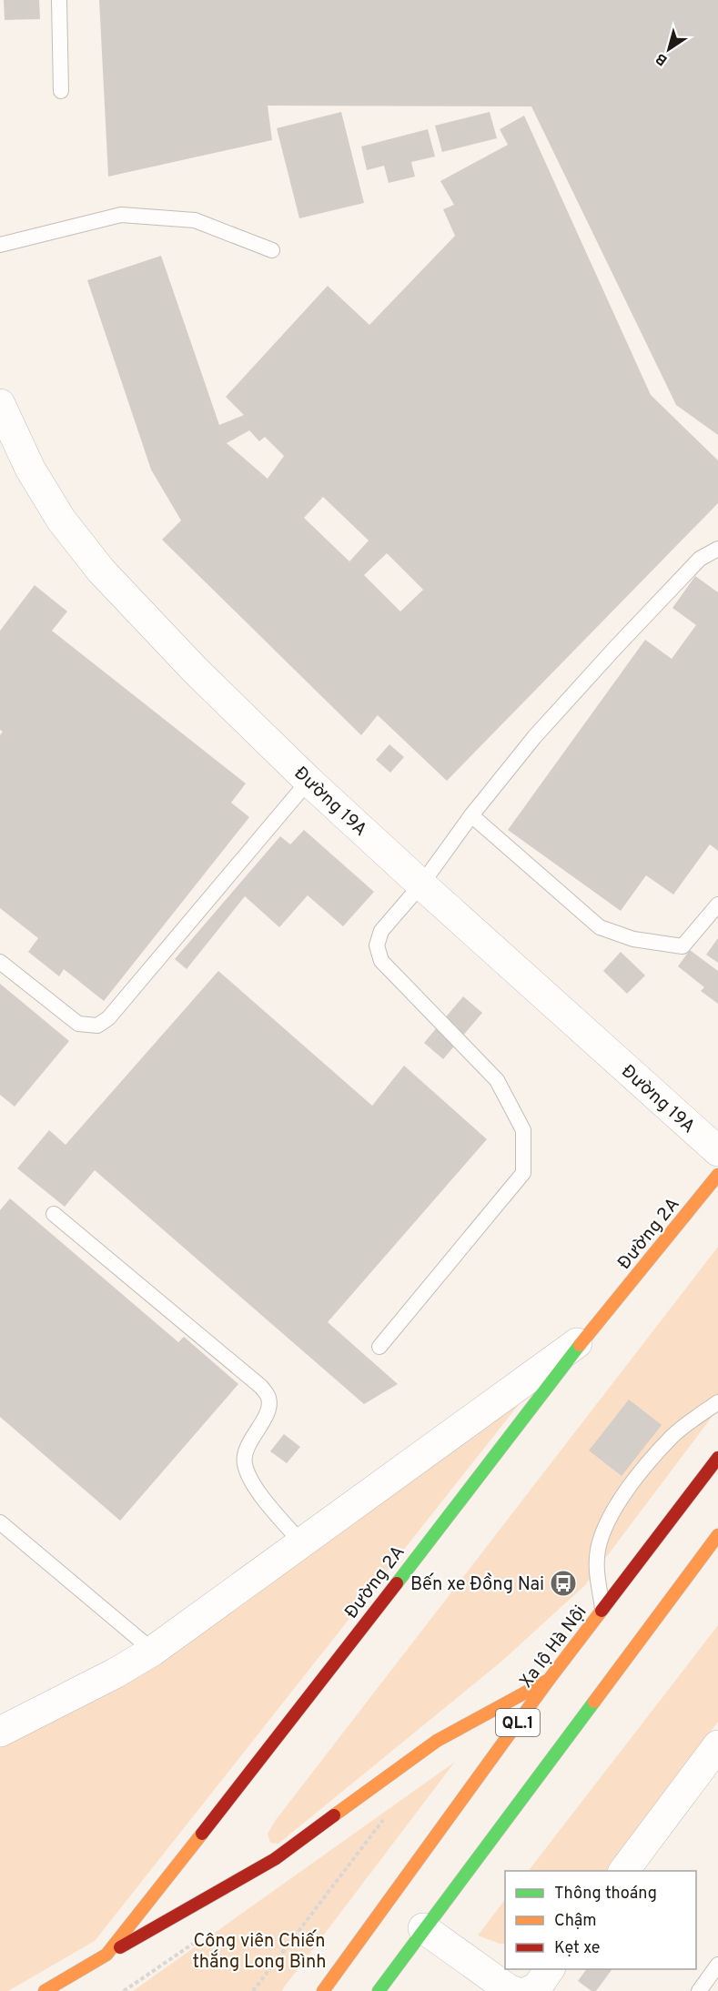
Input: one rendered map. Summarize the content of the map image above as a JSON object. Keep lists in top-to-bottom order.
{
  "streets": {
    "main road": ["Đường 2A", "Xa lộ Hà Nội", "QL.1"],
    "street": ["Đường 19A"]
  },
  "parks": ["Công viên Chiến thắng Long Bình"],
  "places": {
    "bus stop": ["Bến xe Đồng Nai"]
  },
  "legend": ["Thông thoáng", "Chậm", "Kẹt xe"],
  "north": "bottom left"
}
